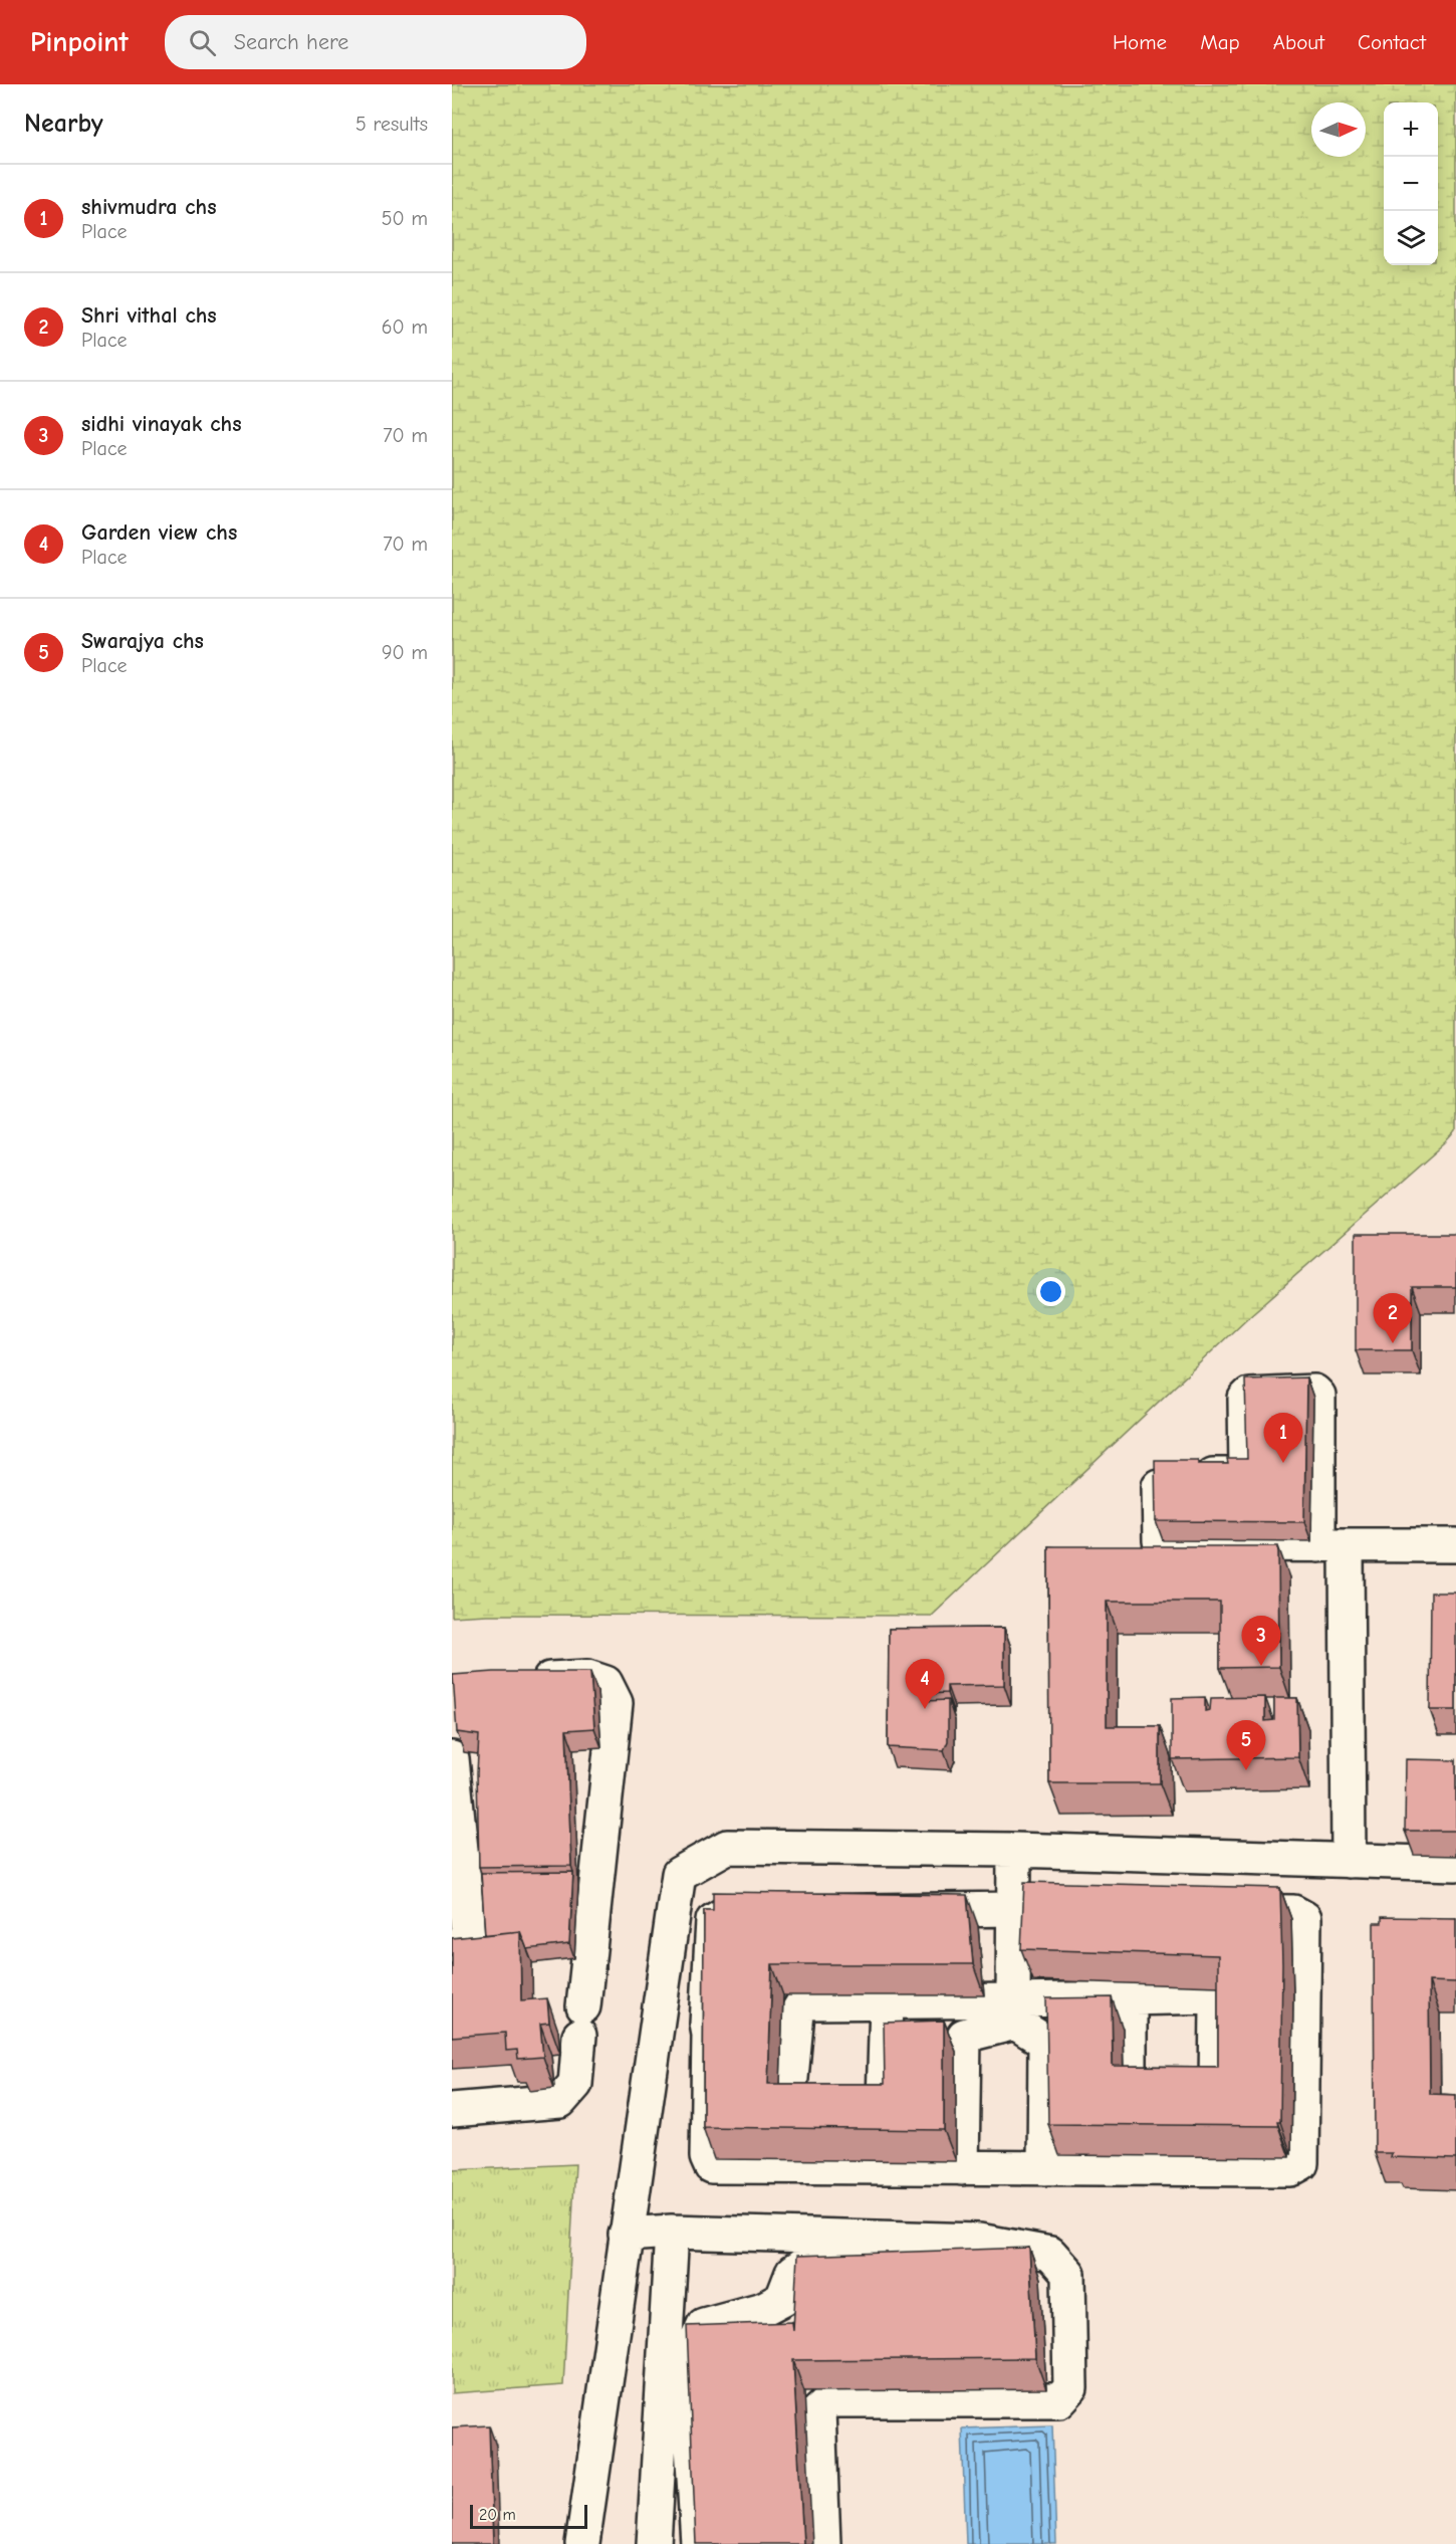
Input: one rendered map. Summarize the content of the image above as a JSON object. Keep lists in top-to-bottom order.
{
  "scale_bar": "20 m",
  "north": "right",
  "page": {
    "header": "Pinpoint",
    "search": "Search here",
    "nav": [
      "Home",
      "Map",
      "About",
      "Contact"
    ],
    "heading": ["Nearby", "5 results"],
    "map_buttons": ["+", "−"],
    "list": [
      {
        "mark": "1",
        "name": "shivmudra chs",
        "note": "Place",
        "value": "50 m"
      },
      {
        "mark": "2",
        "name": "Shri vithal chs",
        "note": "Place",
        "value": "60 m"
      },
      {
        "mark": "3",
        "name": "sidhi vinayak chs",
        "note": "Place",
        "value": "70 m"
      },
      {
        "mark": "4",
        "name": "Garden view chs",
        "note": "Place",
        "value": "70 m"
      },
      {
        "mark": "5",
        "name": "Swarajya chs",
        "note": "Place",
        "value": "90 m"
      }
    ],
    "pins": [
      "2",
      "1",
      "3",
      "4",
      "5"
    ],
    "scale": "20 m"
  }
}
